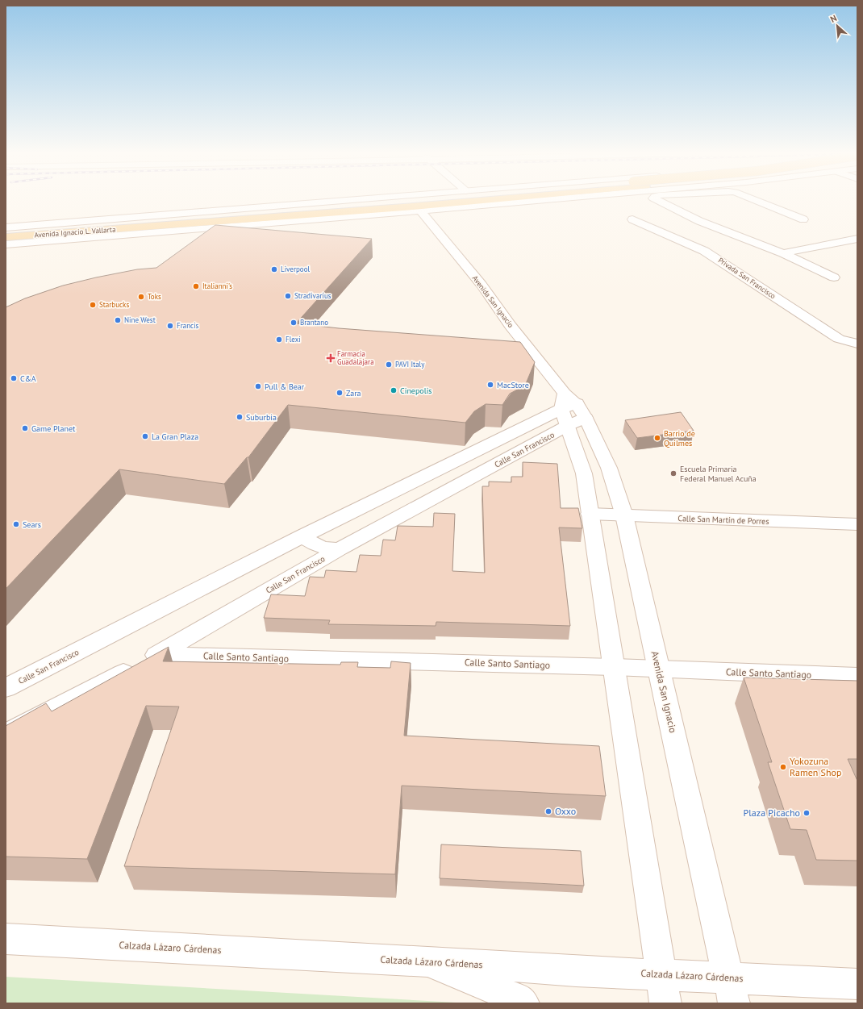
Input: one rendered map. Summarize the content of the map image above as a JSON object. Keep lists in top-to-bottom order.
{
  "streets": {
    "main road": ["Avenida Ignacio L. Vallarta"],
    "street": [
      "Privada San Francisco",
      "Avenida San Ignacio",
      "Calle San Francisco",
      "Calle San Martín de Porres",
      "Calle Santo Santiago",
      "Calzada Lázaro Cárdenas"
    ]
  },
  "crossings": [
    ["Avenida Ignacio L. Vallarta", "Avenida San Ignacio"],
    ["Avenida San Ignacio", "Calle San Francisco"],
    ["Avenida San Ignacio", "Calle San Martín de Porres"],
    ["Avenida San Ignacio", "Calle Santo Santiago"],
    ["Avenida San Ignacio", "Calzada Lázaro Cárdenas"],
    ["Calle San Francisco", "Calle Santo Santiago"]
  ],
  "places": {
    "other": [
      "Liverpool",
      "Italianni's",
      "Stradivarius",
      "Toks",
      "Starbucks",
      "Nine West",
      "Brantano",
      "Francis",
      "Flexi",
      "PAVI Italy",
      "C&A",
      "MacStore",
      "Pull & Bear",
      "Cinepolis",
      "Zara",
      "Suburbia",
      "Game Planet",
      "La Gran Plaza",
      "Barrio de Quilmes",
      "Escuela Primaria Federal Manuel Acuña",
      "Sears",
      "Yokozuna Ramen Shop",
      "Oxxo",
      "Plaza Picacho"
    ],
    "health": ["Farmacia Guadalajara"]
  },
  "north": "top left"
}
